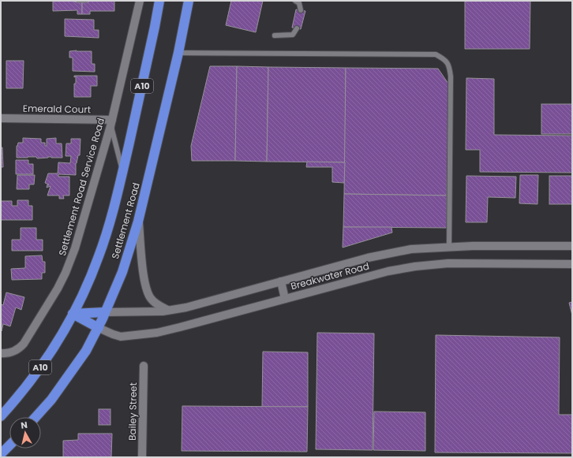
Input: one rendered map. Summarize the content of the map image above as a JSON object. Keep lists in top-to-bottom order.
{
  "streets": {
    "highway": ["A10", "Settlement Road"],
    "main road": [
      "Emerald Court",
      "Settlement Road Service Road",
      "Breakwater Road",
      "Bailey Street"
    ]
  },
  "crossings": [
    ["Emerald Court", "Settlement Road Service Road"],
    ["Settlement Road", "Breakwater Road"]
  ],
  "north": "top"
}
